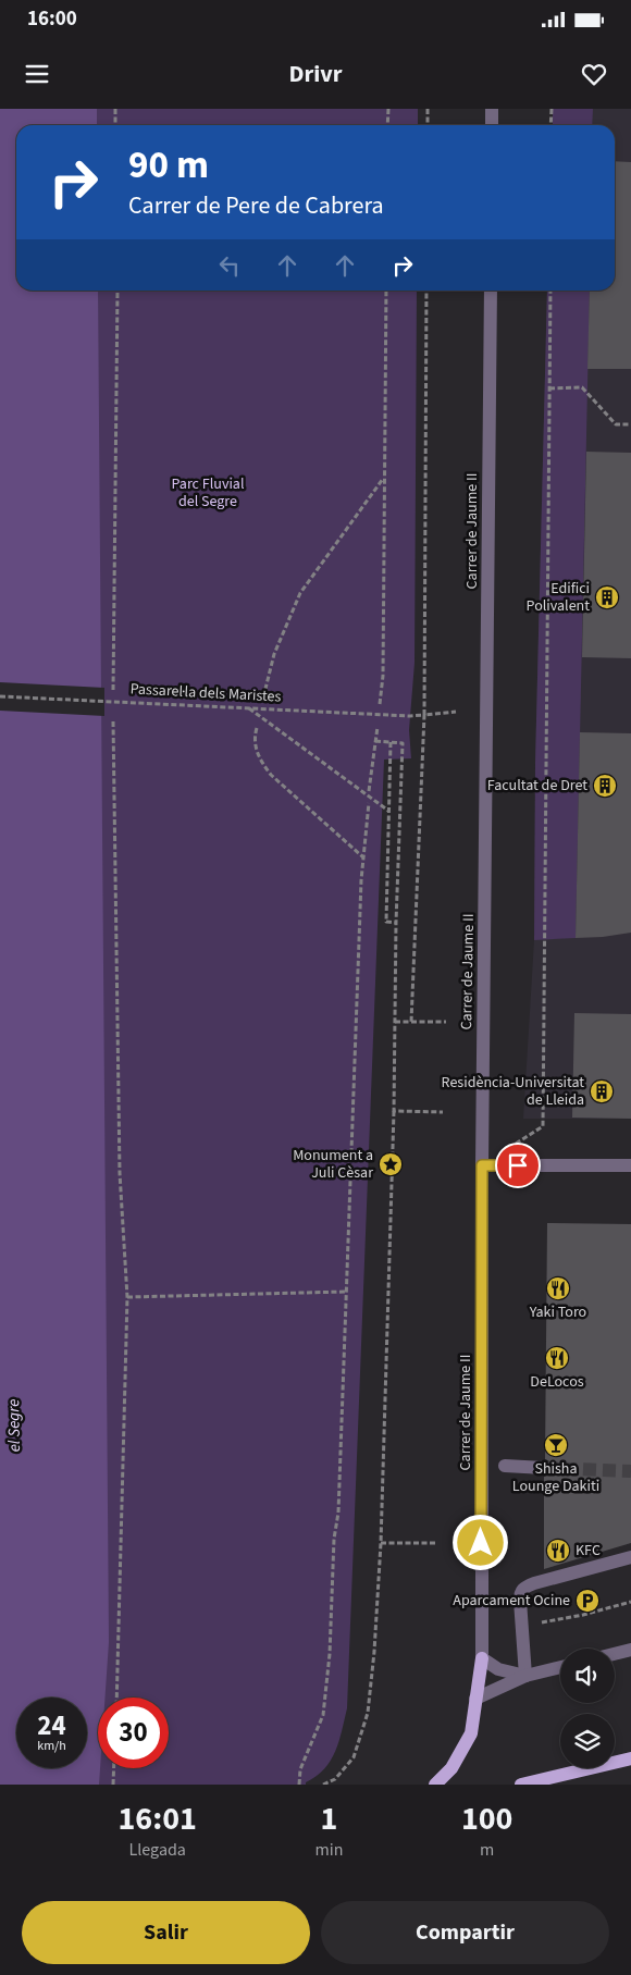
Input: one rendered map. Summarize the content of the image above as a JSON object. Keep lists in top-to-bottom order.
{
  "streets": {
    "street": ["Carrer de Jaume II"],
    "path": ["Passarel·la dels Maristes"]
  },
  "water": ["el Segre"],
  "parks": ["Parc Fluvial del Segre"],
  "places": {
    "building": ["Edifici Polivalent", "Facultat de Dret", "Residència-Universitat de Lleida"],
    "place": ["Monument a Juli Cèsar"],
    "restaurant": ["Yaki Toro", "DeLocos", "KFC"],
    "bar": ["Shisha Lounge Dakiti"],
    "parking": ["Aparcament Ocine"]
  },
  "page": {
    "status": "16:00",
    "header": "Drivr",
    "turn": ["90 m", "Carrer de Pere de Cabrera"],
    "speed": "24 km/h",
    "limit": "30",
    "eta": [
      "16:01",
      "Llegada",
      "1",
      "min",
      "100",
      "m"
    ],
    "buttons": ["Salir", "Compartir"]
  }
}
